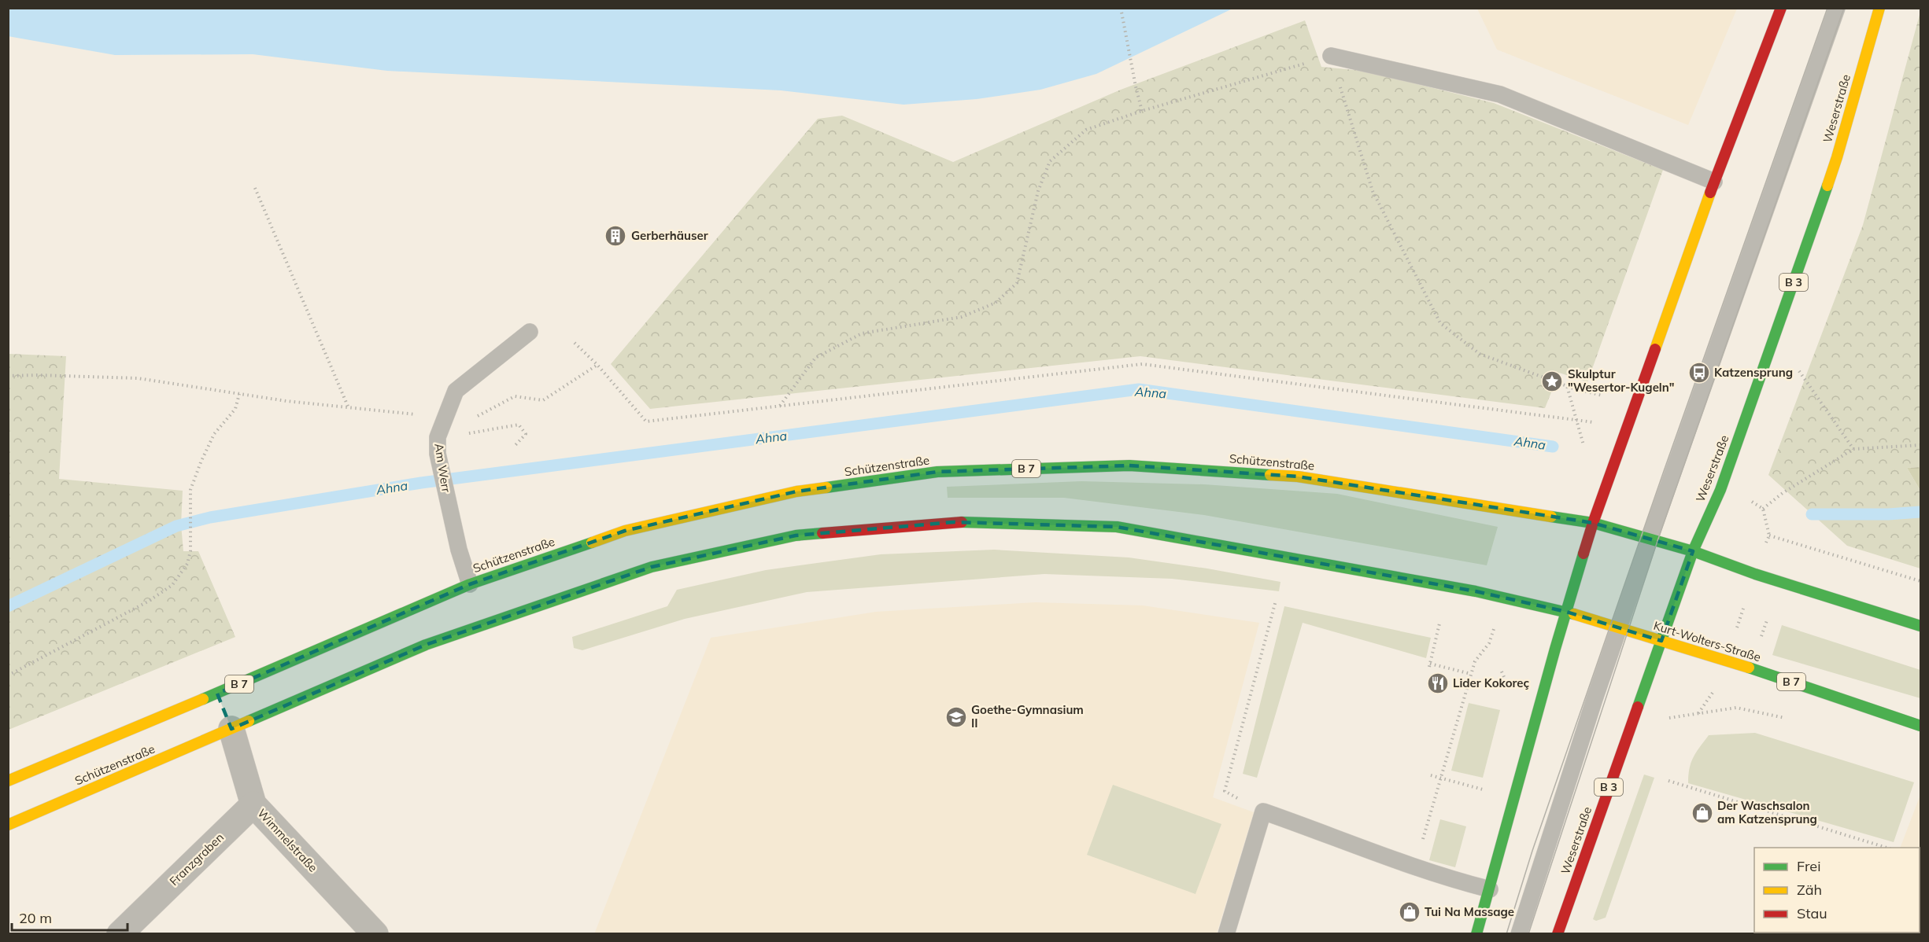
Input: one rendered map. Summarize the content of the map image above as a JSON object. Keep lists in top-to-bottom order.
{
  "streets": {
    "main road": [
      "Weserstraße",
      "B 3",
      "Schützenstraße",
      "B 7",
      "Kurt-Wolters-Straße"
    ],
    "street": ["Wimmelstraße", "Franzgraben"],
    "lane": ["Am Werr"]
  },
  "crossings": [
    ["Weserstraße", "B 7"],
    ["Weserstraße", "Kurt-Wolters-Straße"],
    ["Schützenstraße", "Am Werr"],
    ["Schützenstraße", "B 7"],
    ["Schützenstraße", "Kurt-Wolters-Straße"],
    ["Schützenstraße", "Wimmelstraße"],
    ["Wimmelstraße", "Franzgraben"]
  ],
  "water": ["Ahna"],
  "places": {
    "building": ["Gerberhäuser"],
    "bus stop": ["Katzensprung"],
    "place": ["Skulptur \"Wesertor-Kugeln\""],
    "restaurant": ["Lider Kokoreç"],
    "school or university": ["Goethe-Gymnasium II"],
    "shop": ["Der Waschsalon am Katzensprung", "Tui Na Massage"]
  },
  "legend": ["Frei", "Zäh", "Stau"],
  "scale_bar": "20 m"
}
